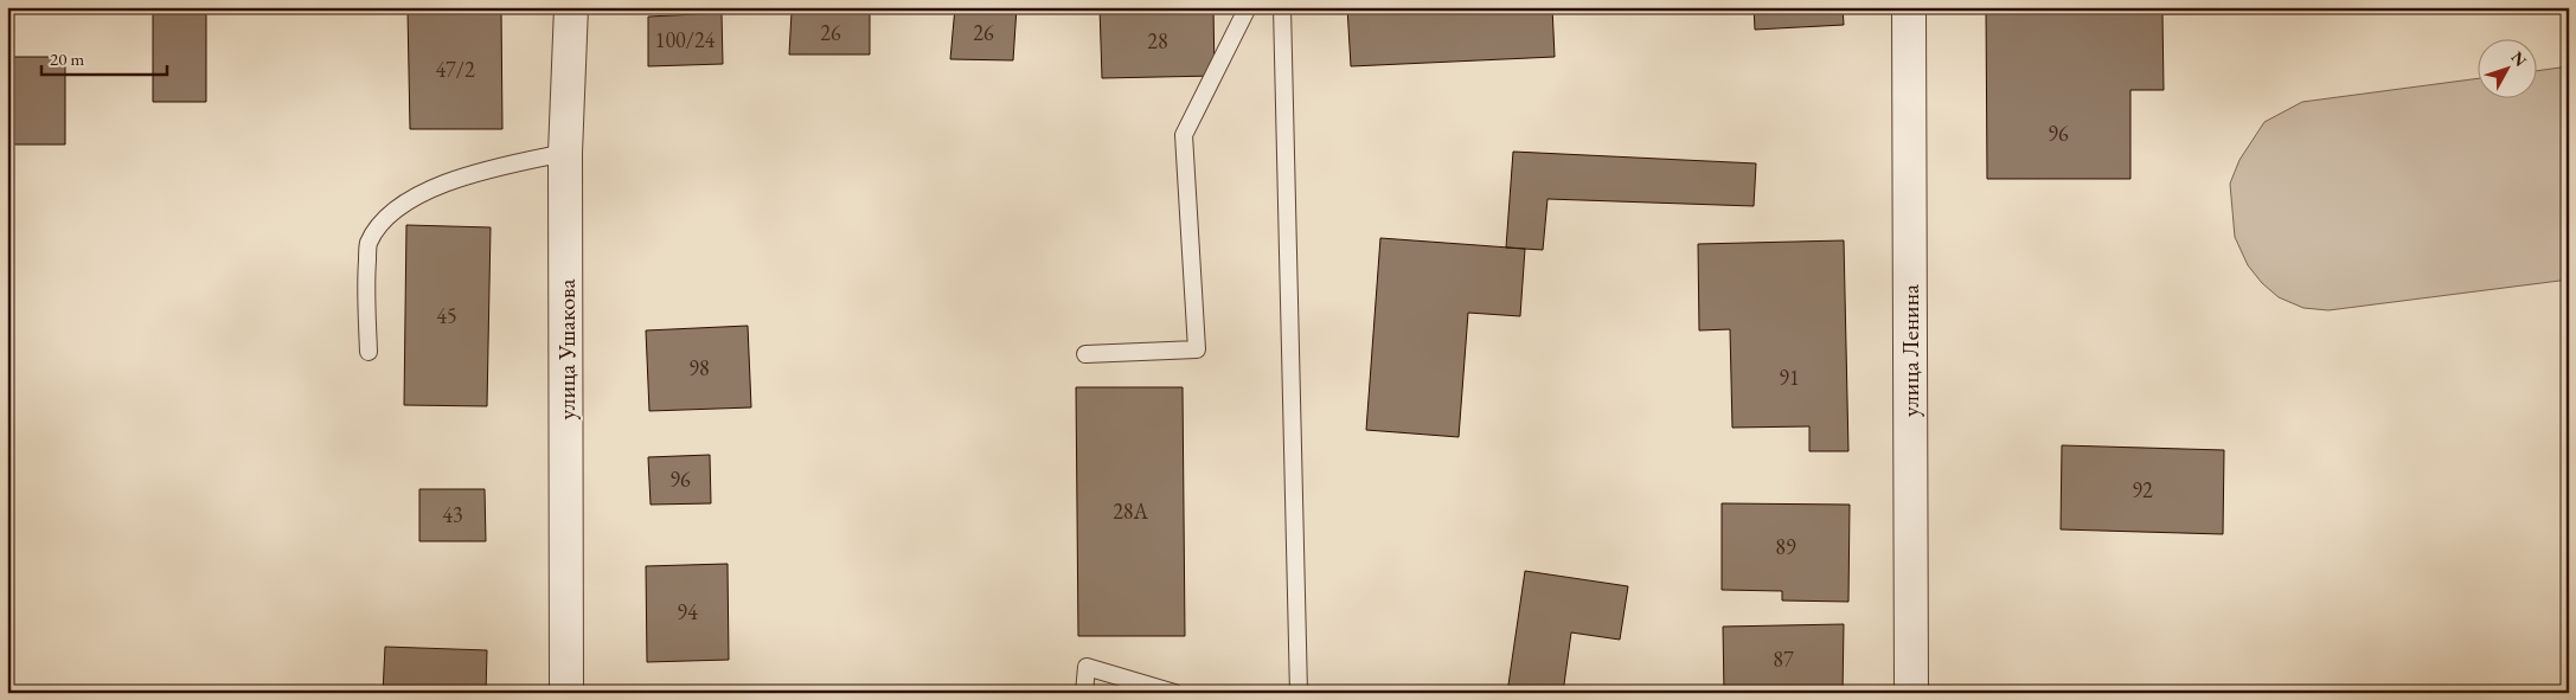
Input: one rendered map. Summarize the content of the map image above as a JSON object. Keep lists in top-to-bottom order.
{
  "streets": {
    "street": ["улица Ушакова", "улица Ленина"]
  },
  "house_numbers": [
    "26",
    "26",
    "100/24",
    "28",
    "47/2",
    "96",
    "45",
    "98",
    "91",
    "96",
    "92",
    "28А",
    "43",
    "89",
    "94",
    "87"
  ],
  "scale_bar": "20 m",
  "north": "top right"
}
